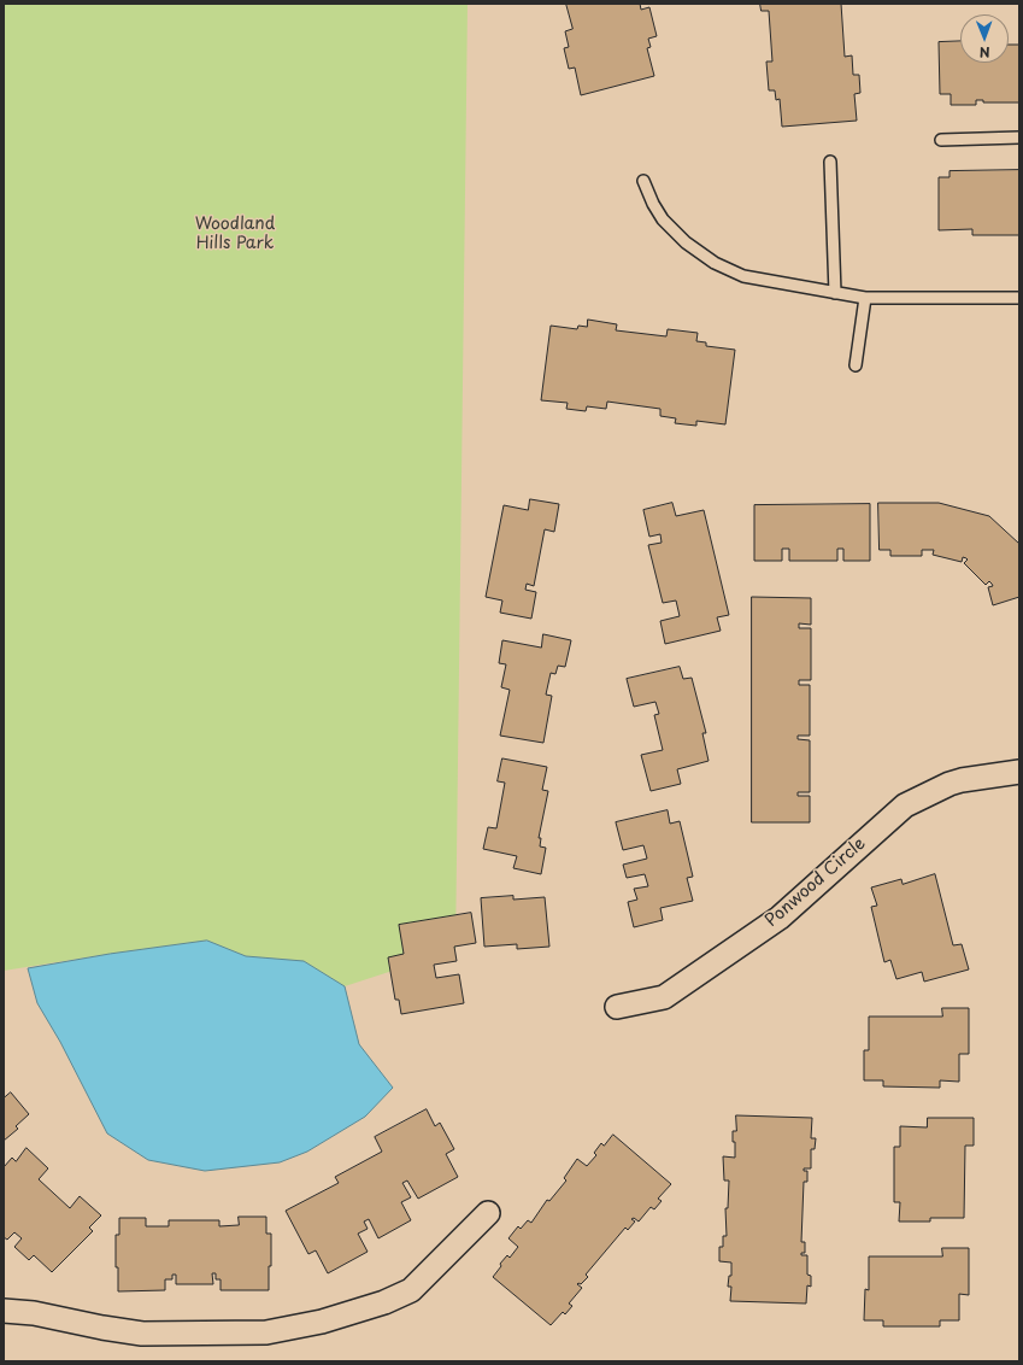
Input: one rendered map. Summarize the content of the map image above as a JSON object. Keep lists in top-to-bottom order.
{
  "streets": {
    "street": ["Ponwood Circle"]
  },
  "parks": ["Woodland Hills Park"],
  "north": "bottom"
}
